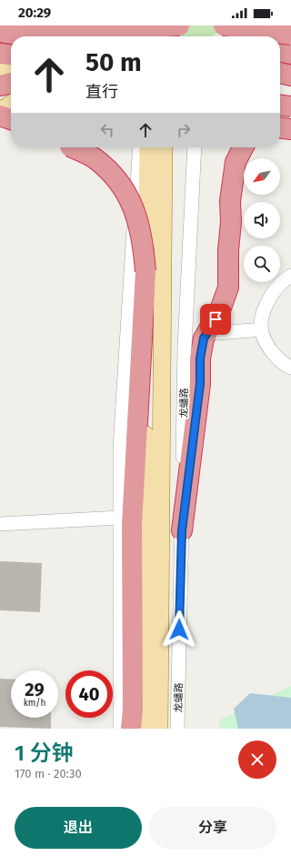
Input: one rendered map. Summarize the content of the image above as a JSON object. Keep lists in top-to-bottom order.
{
  "streets": {
    "main road": ["龙蟠路"]
  },
  "north": "bottom left",
  "page": {
    "status": "20:29",
    "turn": ["50 m", "直行"],
    "speed": "29 km/h",
    "limit": "40",
    "heading": ["1 分钟", "170 m · 20:30"],
    "buttons": ["退出", "分享"]
  }
}
